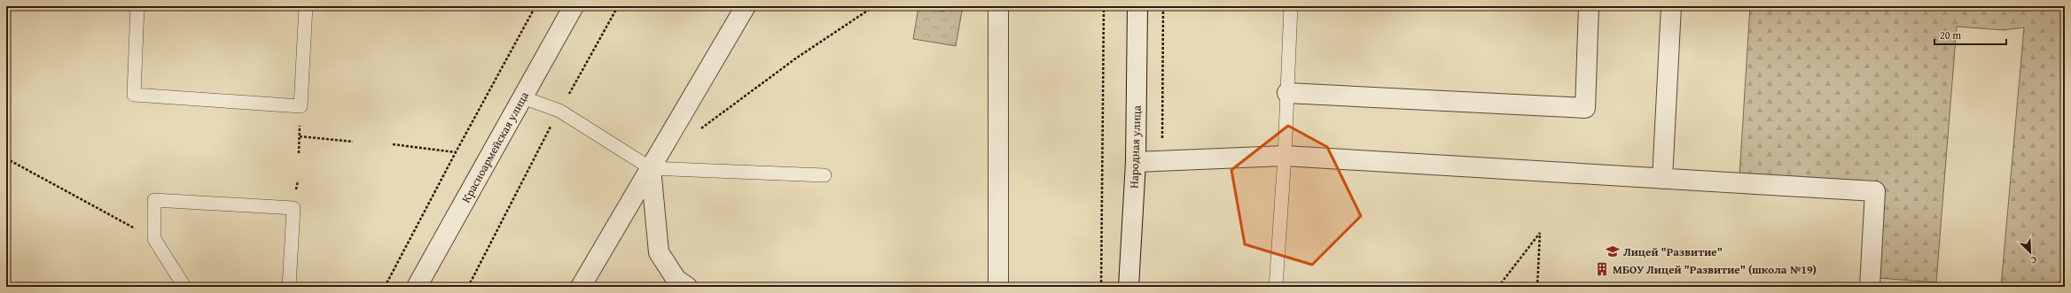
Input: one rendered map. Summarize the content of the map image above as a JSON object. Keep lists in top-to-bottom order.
{
  "streets": {
    "street": ["Красноармейская улица", "Народная улица"]
  },
  "places": {
    "school or university": ["Лицей \"Развитие\""],
    "building": ["МБОУ Лицей \"Развитие\" (школа №19)"]
  },
  "scale_bar": "20 m",
  "north": "bottom right"
}
